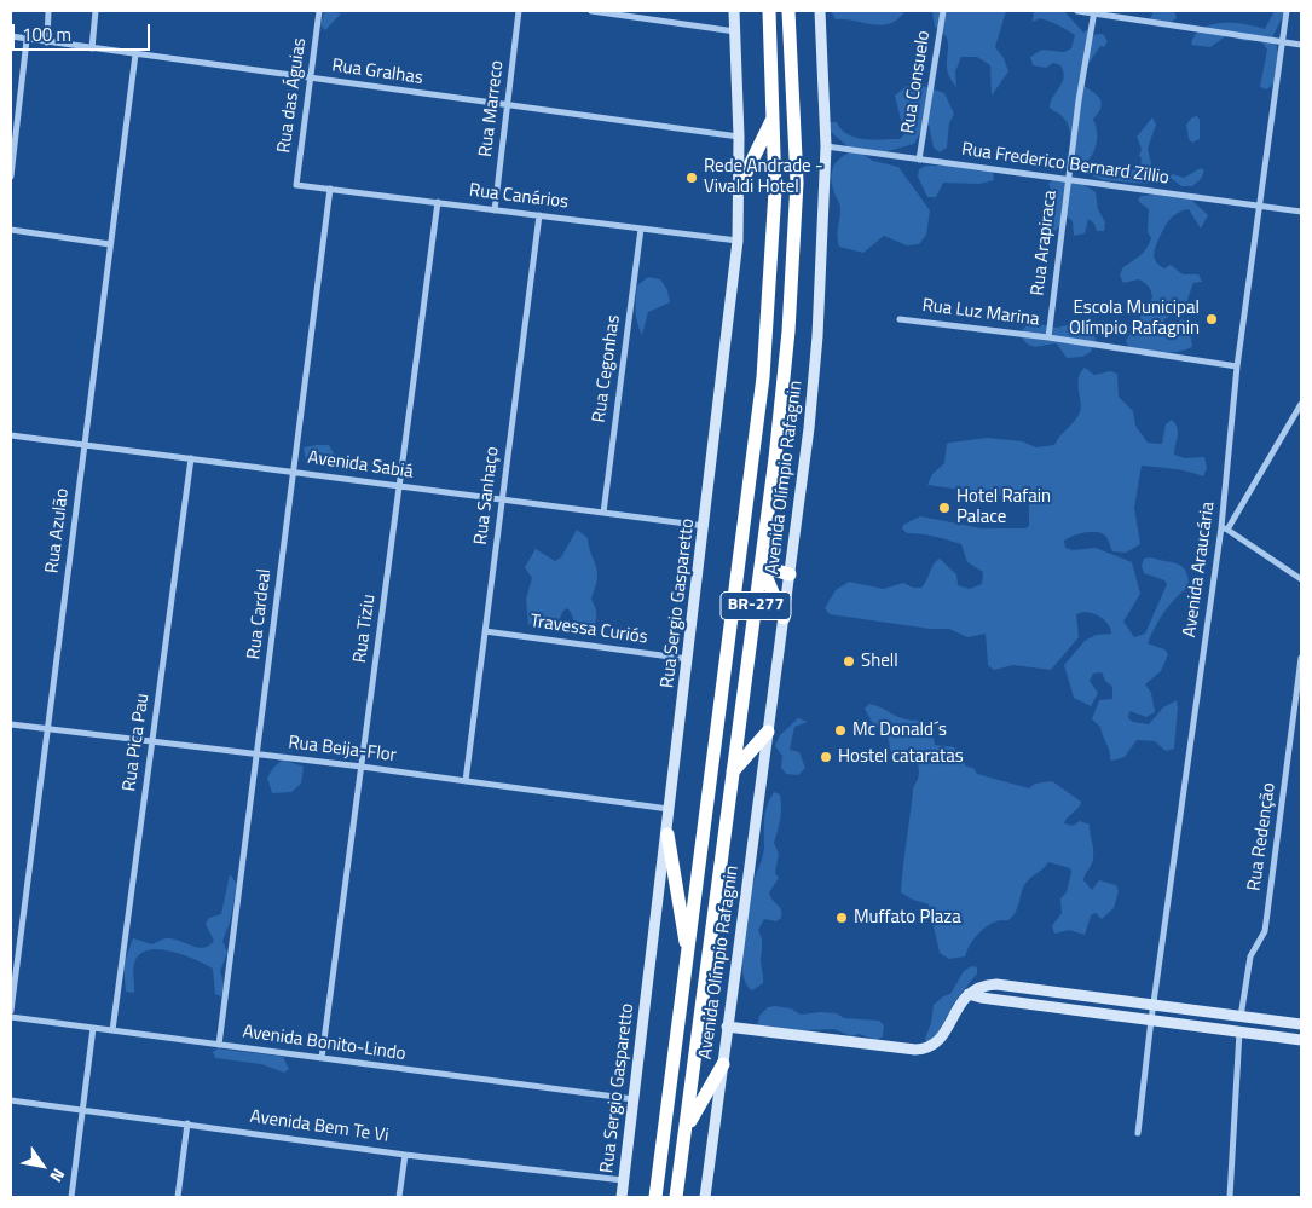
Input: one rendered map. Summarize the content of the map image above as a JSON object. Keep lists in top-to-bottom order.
{
  "streets": {
    "highway": ["BR-277"],
    "street": [
      "Rua Gralhas",
      "Rua Consuelo",
      "Rua das Águias",
      "Rua Marreco",
      "Rua Frederico Bernard Zillio",
      "Rua Canários",
      "Rua Arapiraca",
      "Rua Luz Marina",
      "Rua Cegonhas",
      "Avenida Sabiá",
      "Avenida Olímpio Rafagnin",
      "Rua Sanhaço",
      "Rua Azulão",
      "Avenida Araucária",
      "Rua Sergio Gasparetto",
      "Rua Cardeal",
      "Rua Tiziu",
      "Travessa Curiós",
      "Rua Pica Pau",
      "Rua Beija-Flor",
      "Rua Redenção",
      "Avenida Bonito-Lindo",
      "Avenida Bem Te Vi"
    ]
  },
  "crossings": [
    ["Rua Gralhas", "Rua das Águias"],
    ["Rua Gralhas", "Rua Marreco"],
    ["Rua Gralhas", "Rua Azulão"],
    ["Rua Gralhas", "Rua Sergio Gasparetto"],
    ["Rua Consuelo", "Rua Frederico Bernard Zillio"],
    ["Rua das Águias", "Rua Canários"],
    ["Rua Marreco", "Rua Canários"],
    ["Rua Frederico Bernard Zillio", "Rua Arapiraca"],
    ["Rua Frederico Bernard Zillio", "Avenida Olímpio Rafagnin"],
    ["Rua Frederico Bernard Zillio", "Avenida Araucária"],
    ["Rua Canários", "Rua Cegonhas"],
    ["Rua Canários", "Rua Sanhaço"],
    ["Rua Canários", "Rua Sergio Gasparetto"],
    ["Rua Canários", "Rua Cardeal"],
    ["Rua Canários", "Rua Tiziu"],
    ["Rua Arapiraca", "Rua Luz Marina"],
    ["Rua Luz Marina", "Avenida Araucária"],
    ["Rua Cegonhas", "Avenida Sabiá"],
    ["Avenida Sabiá", "Rua Sanhaço"],
    ["Avenida Sabiá", "Rua Azulão"],
    ["Avenida Sabiá", "Rua Sergio Gasparetto"],
    ["Avenida Sabiá", "Rua Cardeal"],
    ["Avenida Sabiá", "Rua Tiziu"],
    ["Avenida Sabiá", "Rua Pica Pau"],
    ["Rua Sanhaço", "Travessa Curiós"],
    ["Rua Sanhaço", "Rua Beija-Flor"],
    ["Rua Azulão", "Rua Beija-Flor"],
    ["Rua Sergio Gasparetto", "Travessa Curiós"],
    ["Rua Sergio Gasparetto", "Rua Beija-Flor"],
    ["Rua Sergio Gasparetto", "Avenida Bonito-Lindo"],
    ["Rua Sergio Gasparetto", "Avenida Bem Te Vi"],
    ["Rua Cardeal", "Rua Beija-Flor"],
    ["Rua Cardeal", "Avenida Bonito-Lindo"],
    ["Rua Tiziu", "Rua Beija-Flor"],
    ["Rua Tiziu", "Avenida Bonito-Lindo"],
    ["Rua Pica Pau", "Rua Beija-Flor"],
    ["Rua Pica Pau", "Avenida Bonito-Lindo"]
  ],
  "places": [
    "Rede Andrade - Vivaldi Hotel",
    "Escola Municipal Olímpio Rafagnin",
    "Hotel Rafain Palace",
    "Shell",
    "Mc Donald´s",
    "Hostel cataratas",
    "Muffato Plaza"
  ],
  "scale_bar": "100 m",
  "north": "bottom right"
}
